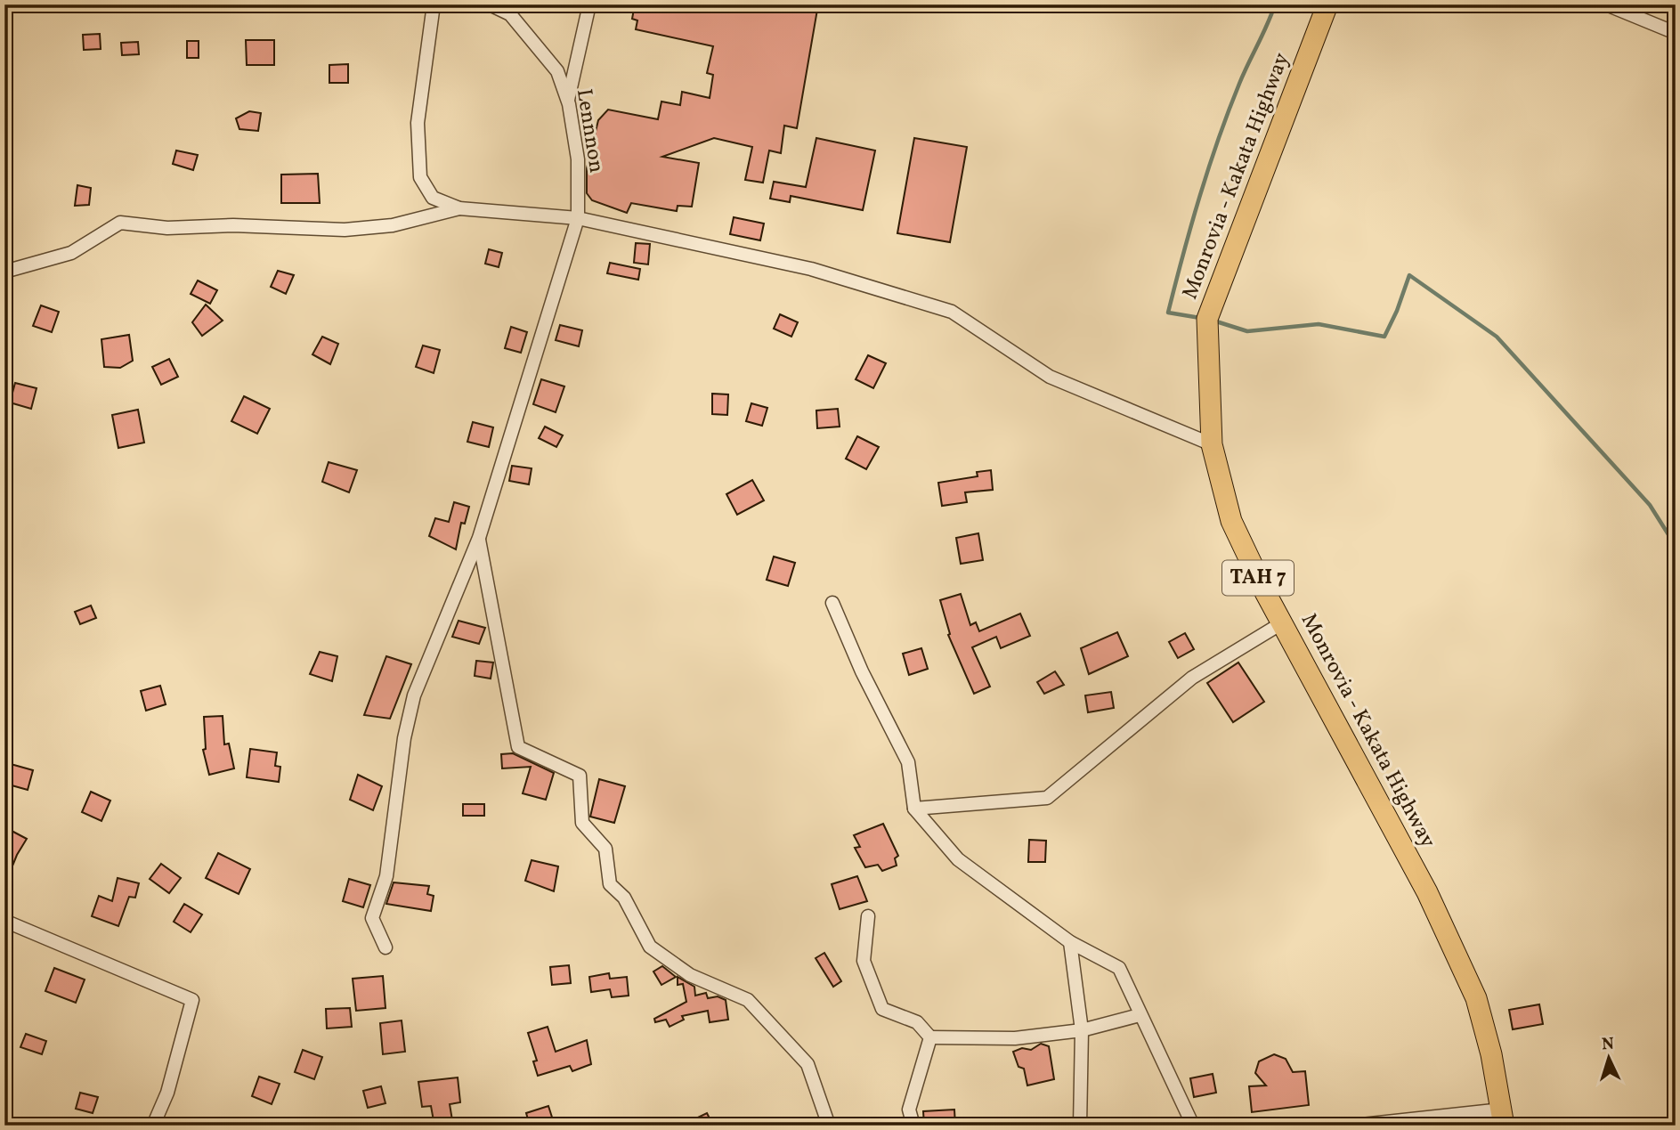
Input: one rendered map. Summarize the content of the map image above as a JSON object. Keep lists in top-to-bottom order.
{
  "streets": {
    "highway": ["Monrovia - Kakata Highway", "TAH 7"],
    "street": ["Lennnon"]
  },
  "north": "top"
}
